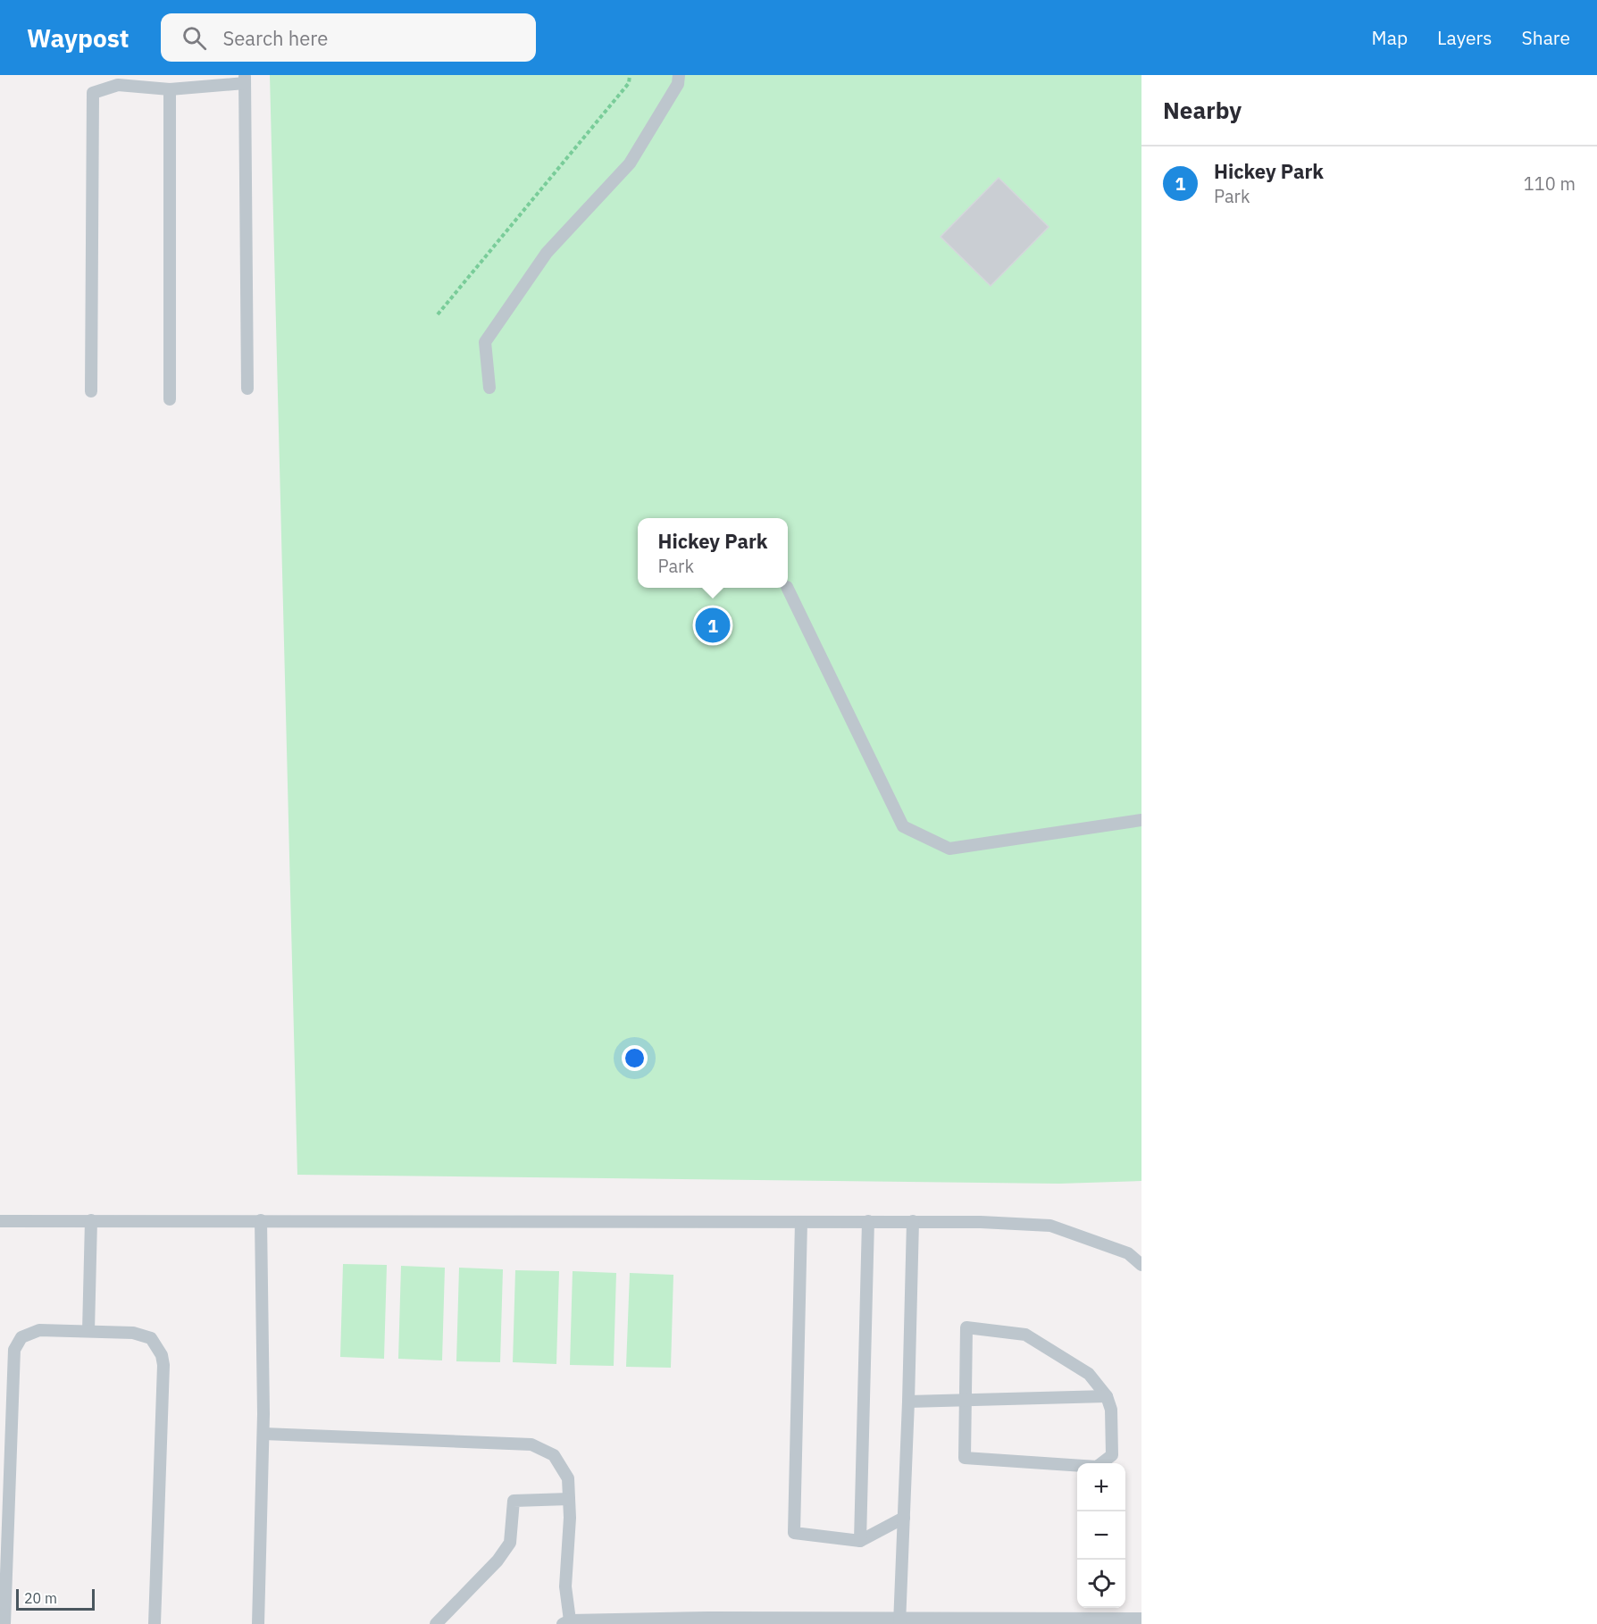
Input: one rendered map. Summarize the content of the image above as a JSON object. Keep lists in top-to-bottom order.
{
  "scale_bar": "20 m",
  "page": {
    "header": "Waypost",
    "search": "Search here",
    "nav": ["Map", "Layers", "Share"],
    "heading": "Nearby",
    "list": [
      {
        "mark": "1",
        "name": "Hickey Park",
        "note": "Park",
        "value": "110 m"
      }
    ],
    "popup": ["Hickey Park", "Park"],
    "pins": "1",
    "map_buttons": ["+", "−"],
    "scale": "20 m"
  }
}
